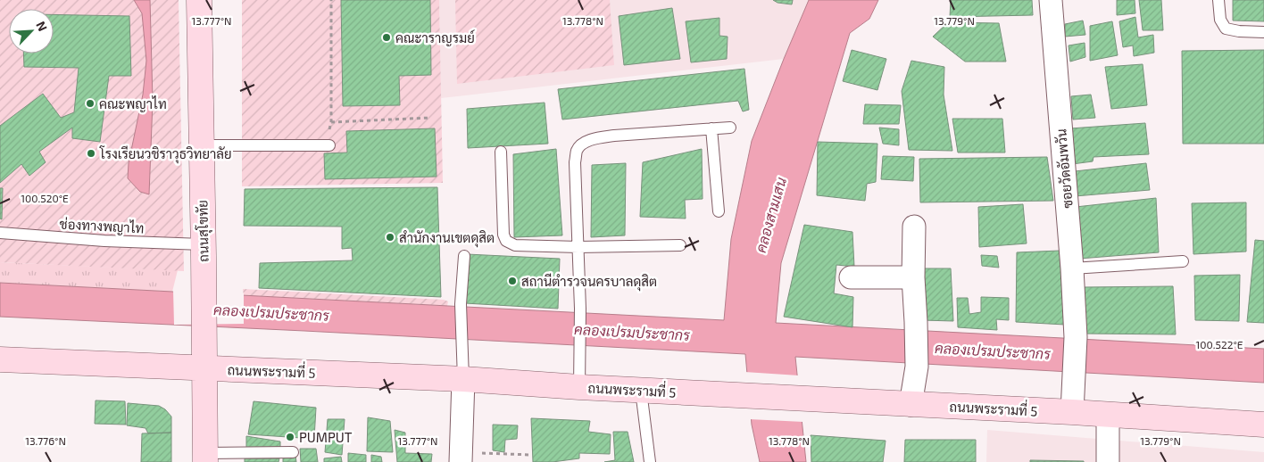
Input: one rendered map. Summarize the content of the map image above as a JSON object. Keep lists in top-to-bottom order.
{
  "streets": {
    "main road": ["ถนนสุโขทัย", "ถนนพระรามที่ 5"],
    "street": ["ซอยวัดอัมพวัน"],
    "lane": ["ช่องทางพญาไท"]
  },
  "crossings": [
    ["ซอยวัดอัมพวัน", "ถนนพระรามที่ 5"],
    ["ช่องทางพญาไท", "ถนนสุโขทัย"],
    ["ถนนสุโขทัย", "ถนนพระรามที่ 5"]
  ],
  "water": ["คลองสามเสน", "คลองเปรมประชากร"],
  "places": [
    "คณะาราญรมย์",
    "คณะพญาไท",
    "โรงเรียนวชิราวุธวิทยาลัย",
    "สำนักงานเขตดุสิต",
    "สถานีตำรวจนครบาลดุสิต",
    "PUMPUT"
  ],
  "north": "top right",
  "coordinates": [
    "13.777°N",
    "13.778°N",
    "13.779°N",
    "100.520°E",
    "100.522°E",
    "13.776°N"
  ]
}
